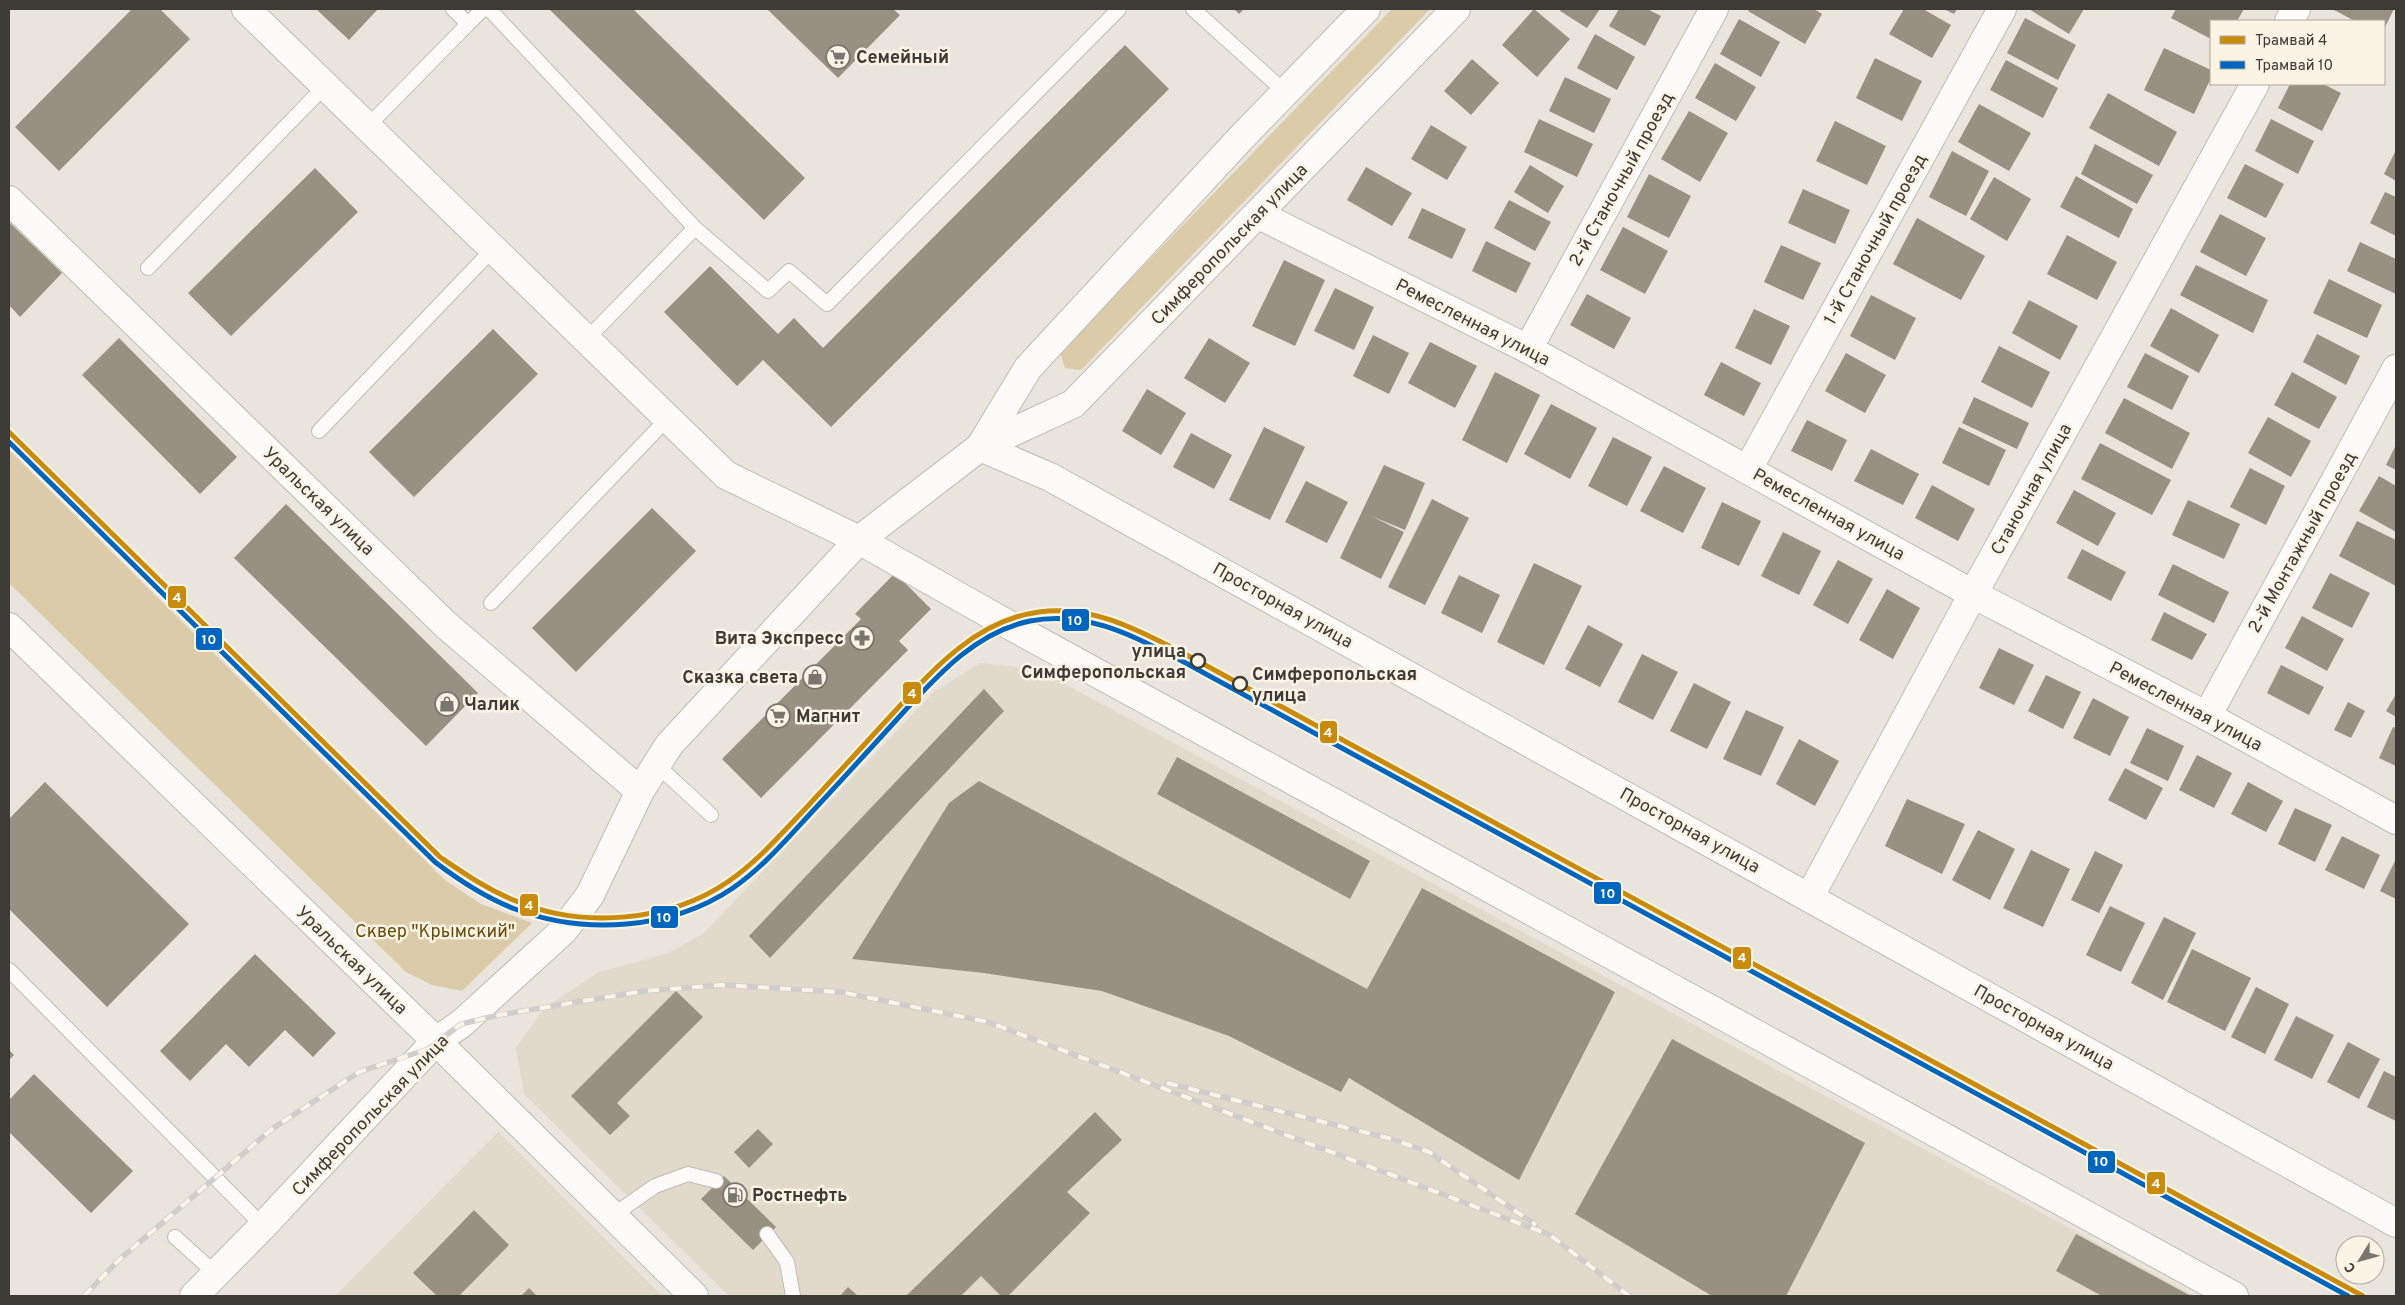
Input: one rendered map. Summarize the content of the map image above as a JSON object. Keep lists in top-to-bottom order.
{
  "streets": {
    "street": [
      "2-й Станочный проезд",
      "1-й Станочный проезд",
      "Симферопольская улица",
      "Ремесленная улица",
      "Станочная улица",
      "Уральская улица",
      "2-й Монтажный проезд",
      "Просторная улица"
    ]
  },
  "crossings": [
    ["2-й Станочный проезд", "Ремесленная улица"],
    ["1-й Станочный проезд", "Ремесленная улица"],
    ["Симферопольская улица", "Ремесленная улица"],
    ["Симферопольская улица", "Уральская улица"],
    ["Симферопольская улица", "Просторная улица"],
    ["Ремесленная улица", "Станочная улица"],
    ["Ремесленная улица", "2-й Монтажный проезд"],
    ["Станочная улица", "Просторная улица"]
  ],
  "parks": ["Сквер \"Крымский\""],
  "places": {
    "supermarket": ["Семейный", "Магнит"],
    "pharmacy": ["Вита Экспресс"],
    "other": ["улица Симферопольская", "Симферопольская улица"],
    "shop": ["Сказка света", "Чалик"],
    "fuel station": ["Ростнефть"]
  },
  "lines": ["tram line 4", "tram line 10"],
  "legend": ["Трамвай 4", "Трамвай 10"],
  "north": "bottom left"
}
